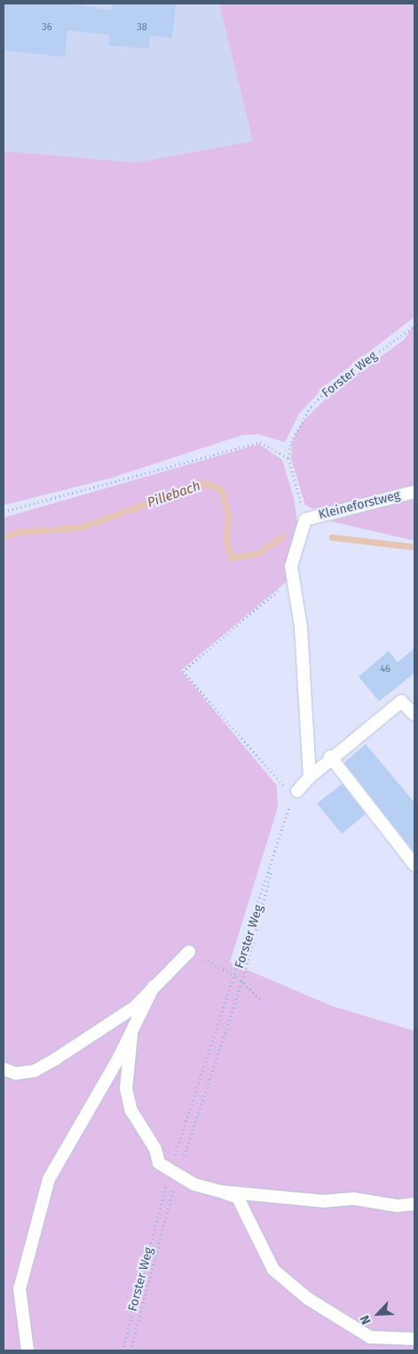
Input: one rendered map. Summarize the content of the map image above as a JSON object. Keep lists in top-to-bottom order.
{
  "streets": {
    "lane": ["Kleineforstweg"],
    "path": ["Forster Weg"]
  },
  "water": ["Pillebach"],
  "house_numbers": ["36", "38", "46"],
  "north": "bottom left"
}
